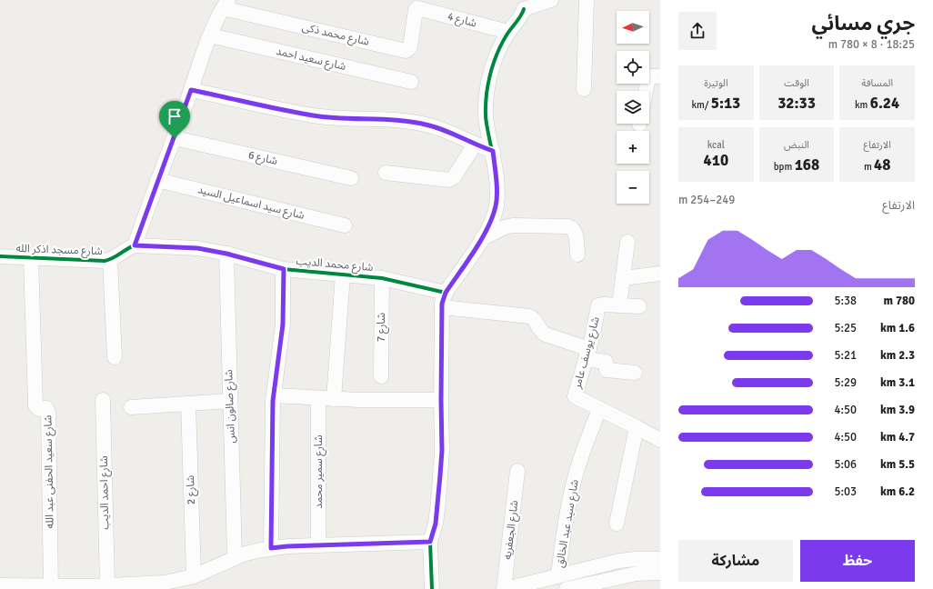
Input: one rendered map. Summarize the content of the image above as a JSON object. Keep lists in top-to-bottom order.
{
  "streets": {
    "street": [
      "شارع 4",
      "شارع محمد ذكى",
      "شارع سعيد احمد",
      "شارع 6",
      "شارع سيد اسماعيل السيد",
      "شارع مسجد اذكر الله",
      "شارع محمد الديب",
      "شارع 7",
      "شارع يوسف عامر",
      "شارع صالون انس",
      "شارع سعيد الحفنى عبد الله",
      "شارع سمير محمد",
      "شارع 2",
      "شارع احمد الديب",
      "شارع سيد عبد الخالق",
      "شارع الجعفريه"
    ]
  },
  "crossings": [
    ["شارع 4", "شارع محمد ذكى"],
    ["شارع مسجد اذكر الله", "شارع محمد الديب"],
    ["شارع مسجد اذكر الله", "شارع سعيد الحفنى عبد الله"],
    ["شارع محمد الديب", "شارع 7"],
    ["شارع محمد الديب", "شارع صالون انس"],
    ["شارع يوسف عامر", "شارع سيد عبد الخالق"]
  ],
  "north": "left",
  "page": {
    "heading": ["جري مسائي", "18:25 · 8 × 780 m"],
    "map_buttons": ["+", "−"],
    "stats": [
      ["المسافة", "6.24 km"],
      ["الوقت", "32:33"],
      ["الوتيرة", "5:13 /km"],
      ["الارتفاع", "48 m"],
      ["النبض", "168 bpm"],
      ["kcal", "410"]
    ],
    "chart": ["الارتفاع", "249–254 m"],
    "list": [
      {
        "name": "780 m",
        "note": "5:38"
      },
      {
        "name": "1.6 km",
        "note": "5:25"
      },
      {
        "name": "2.3 km",
        "note": "5:21"
      },
      {
        "name": "3.1 km",
        "note": "5:29"
      },
      {
        "name": "3.9 km",
        "note": "4:50"
      },
      {
        "name": "4.7 km",
        "note": "4:50"
      },
      {
        "name": "5.5 km",
        "note": "5:06"
      },
      {
        "name": "6.2 km",
        "note": "5:03"
      }
    ],
    "buttons": ["حفظ", "مشاركة"]
  }
}
